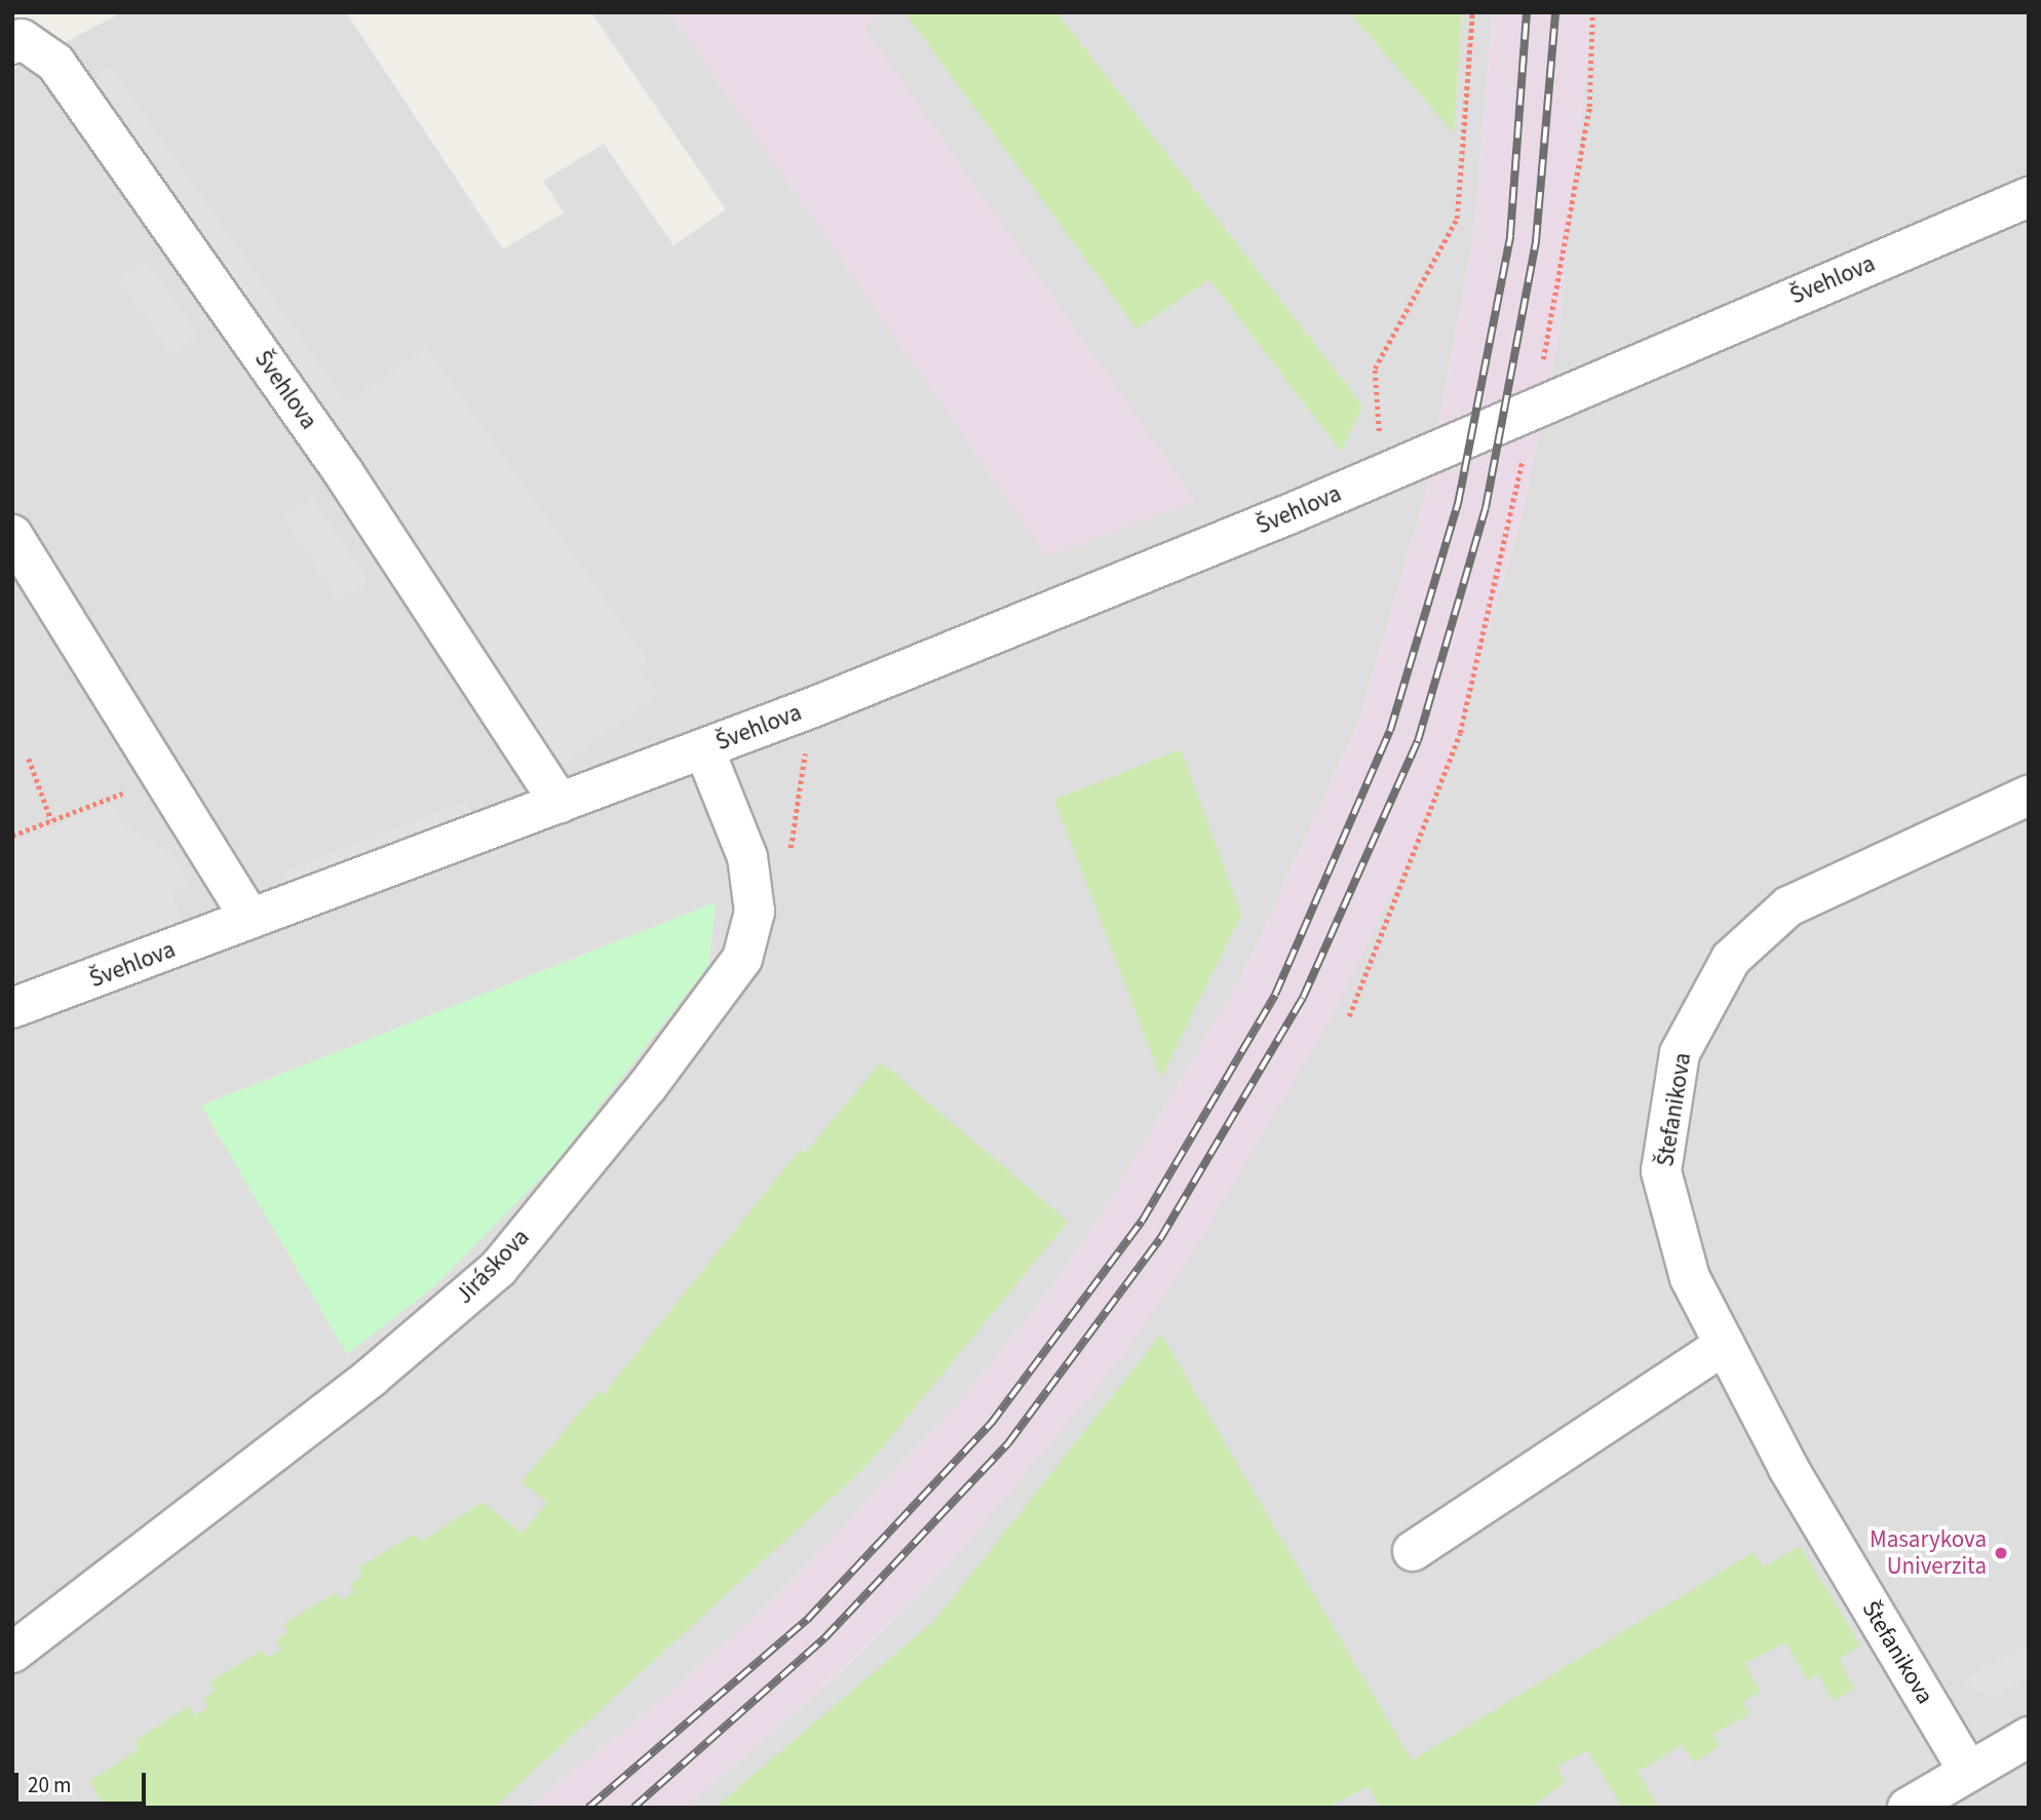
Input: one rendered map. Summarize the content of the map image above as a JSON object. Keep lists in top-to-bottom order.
{
  "streets": {
    "street": ["Švehlova", "Štefanikova", "Jiráskova"]
  },
  "crossings": [
    ["Švehlova", "Jiráskova"]
  ],
  "places": ["Masarykova Univerzita"],
  "scale_bar": "20 m"
}
